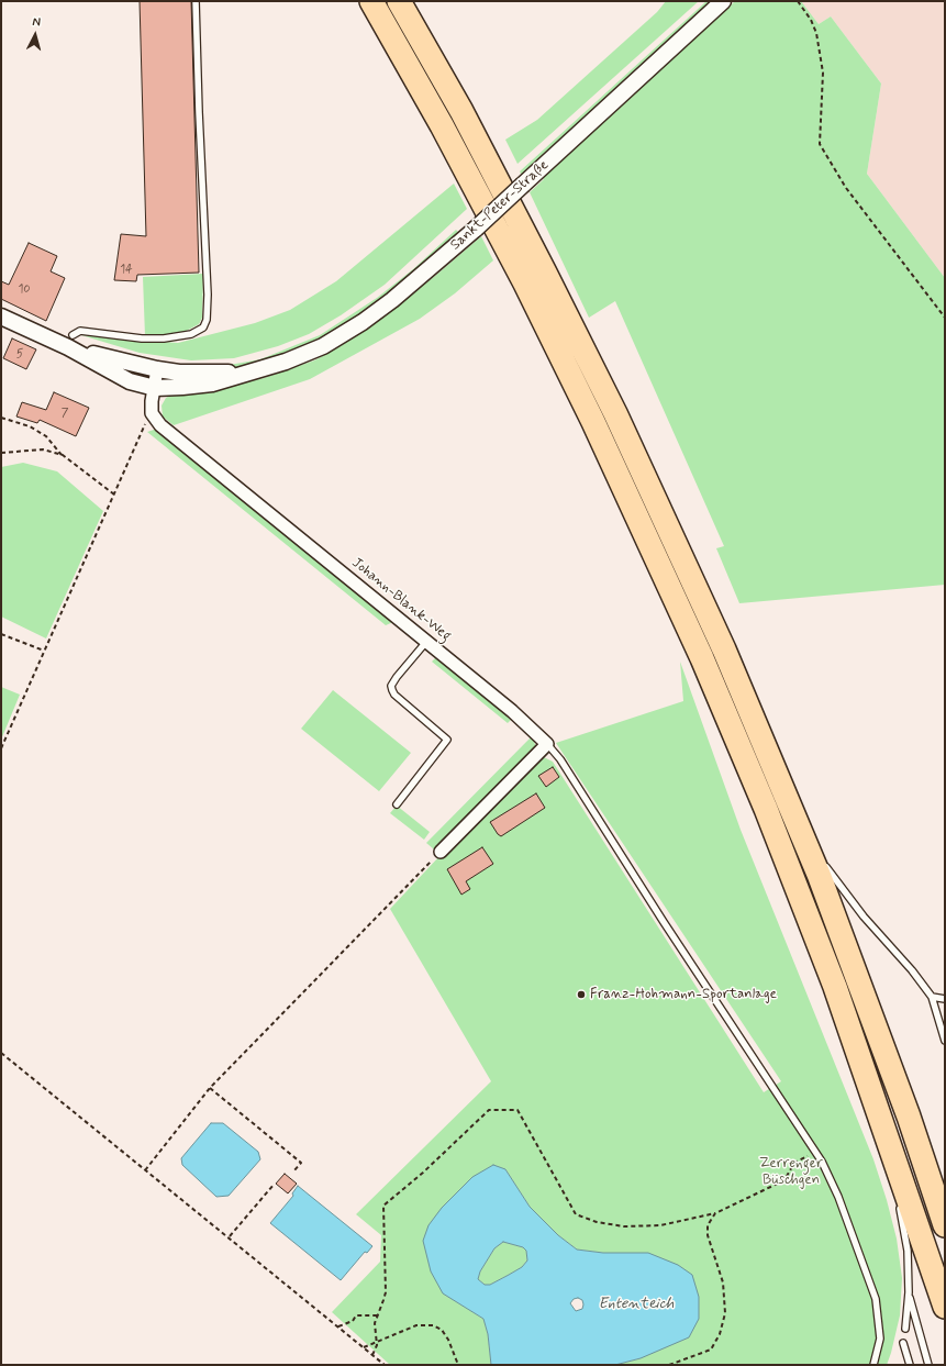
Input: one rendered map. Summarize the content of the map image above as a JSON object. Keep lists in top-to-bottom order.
{
  "streets": {
    "street": ["Sankt-Peter-Straße", "Johann-Blank-Weg"]
  },
  "water": ["Ententeich"],
  "parks": ["Zerrenger Büschgen"],
  "places": ["Franz-Hohmann-Sportanlage"],
  "house_numbers": [
    "14",
    "10",
    "5",
    "7"
  ],
  "north": "top"
}
